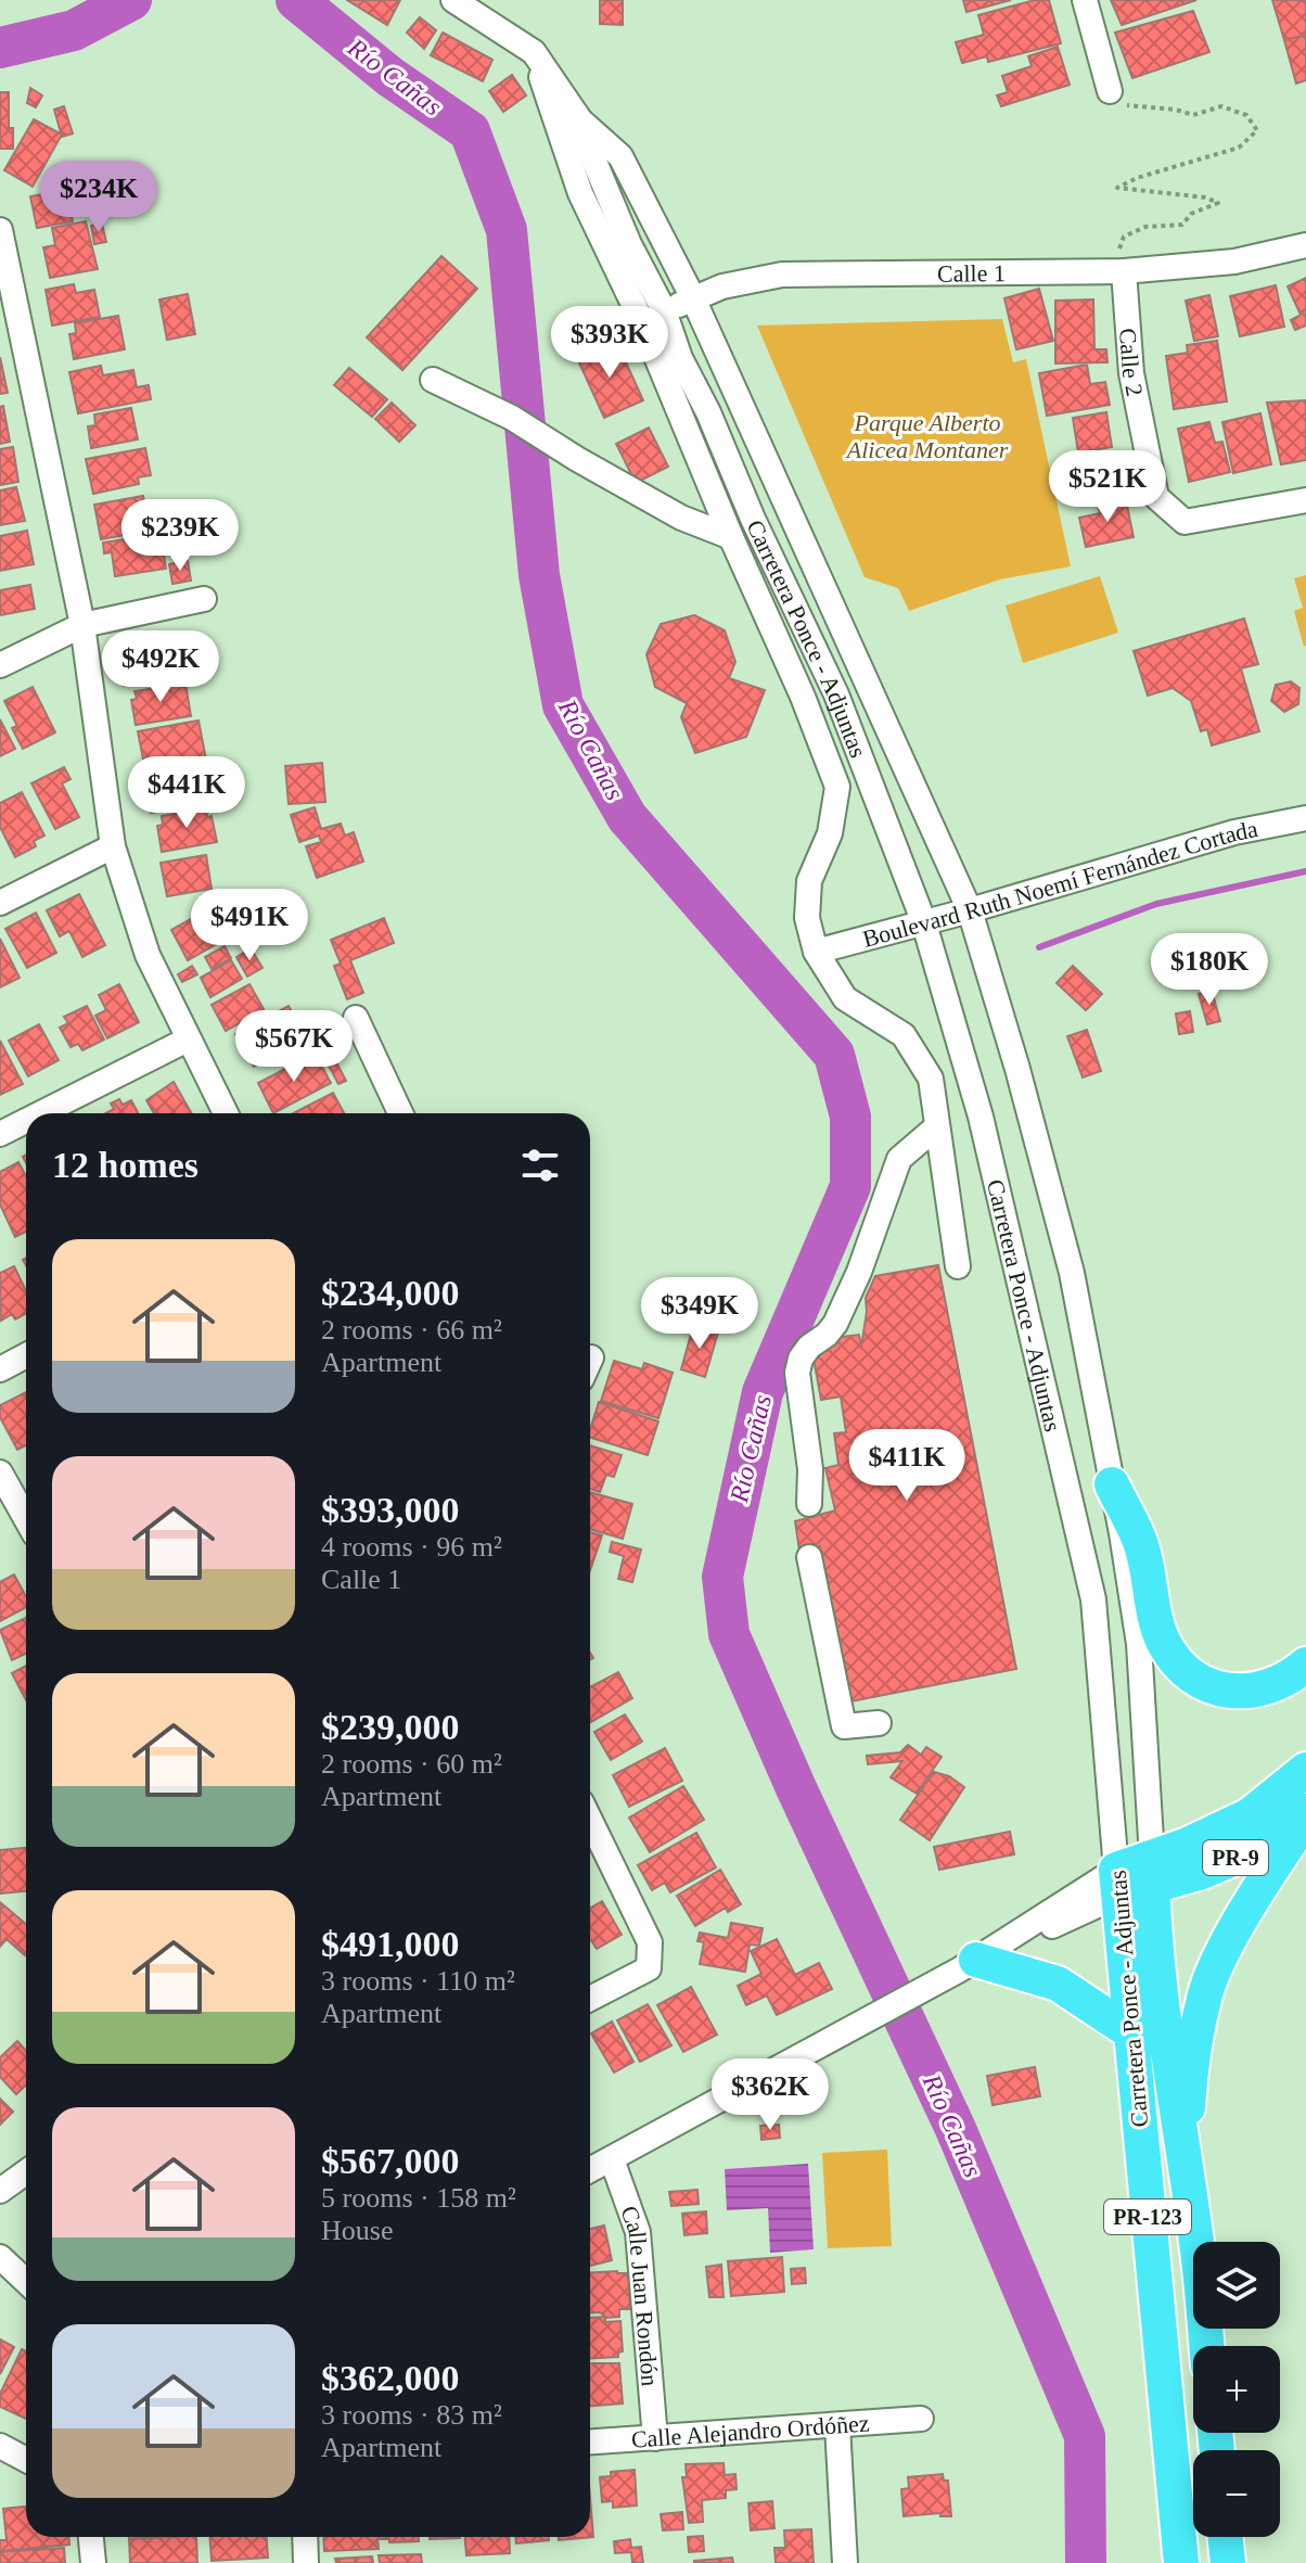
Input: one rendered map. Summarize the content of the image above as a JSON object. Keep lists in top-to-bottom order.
{
  "streets": {
    "highway": ["Carretera Ponce - Adjuntas", "PR-9", "PR-123"],
    "street": [
      "Calle 1",
      "Calle 2",
      "Boulevard Ruth Noemí Fernández Cortada",
      "Calle Juan Rondón",
      "Calle Alejandro Ordóñez"
    ]
  },
  "crossings": [
    ["Calle 1", "Calle 2"],
    ["Calle 1", "Carretera Ponce - Adjuntas"],
    ["Carretera Ponce - Adjuntas", "Boulevard Ruth Noemí Fernández Cortada"],
    ["Carretera Ponce - Adjuntas", "PR-9"],
    ["Calle Juan Rondón", "Calle Alejandro Ordóñez"]
  ],
  "water": ["Río Cañas"],
  "parks": ["Parque Alberto Alicea Montaner"],
  "page": {
    "price": [
      "$234K",
      "$393K",
      "$521K",
      "$239K",
      "$492K",
      "$441K",
      "$491K",
      "$180K",
      "$567K",
      "$349K",
      "$411K",
      "$362K"
    ],
    "heading": "12 homes",
    "list": [
      {
        "name": "$234,000",
        "note": "2 rooms · 66 m² · Apartment"
      },
      {
        "name": "$393,000",
        "note": "4 rooms · 96 m² · Calle 1"
      },
      {
        "name": "$239,000",
        "note": "2 rooms · 60 m² · Apartment"
      },
      {
        "name": "$491,000",
        "note": "3 rooms · 110 m² · Apartment"
      },
      {
        "name": "$567,000",
        "note": "5 rooms · 158 m² · House"
      },
      {
        "name": "$362,000",
        "note": "3 rooms · 83 m² · Apartment"
      }
    ],
    "map_buttons": ["+", "−"]
  }
}
